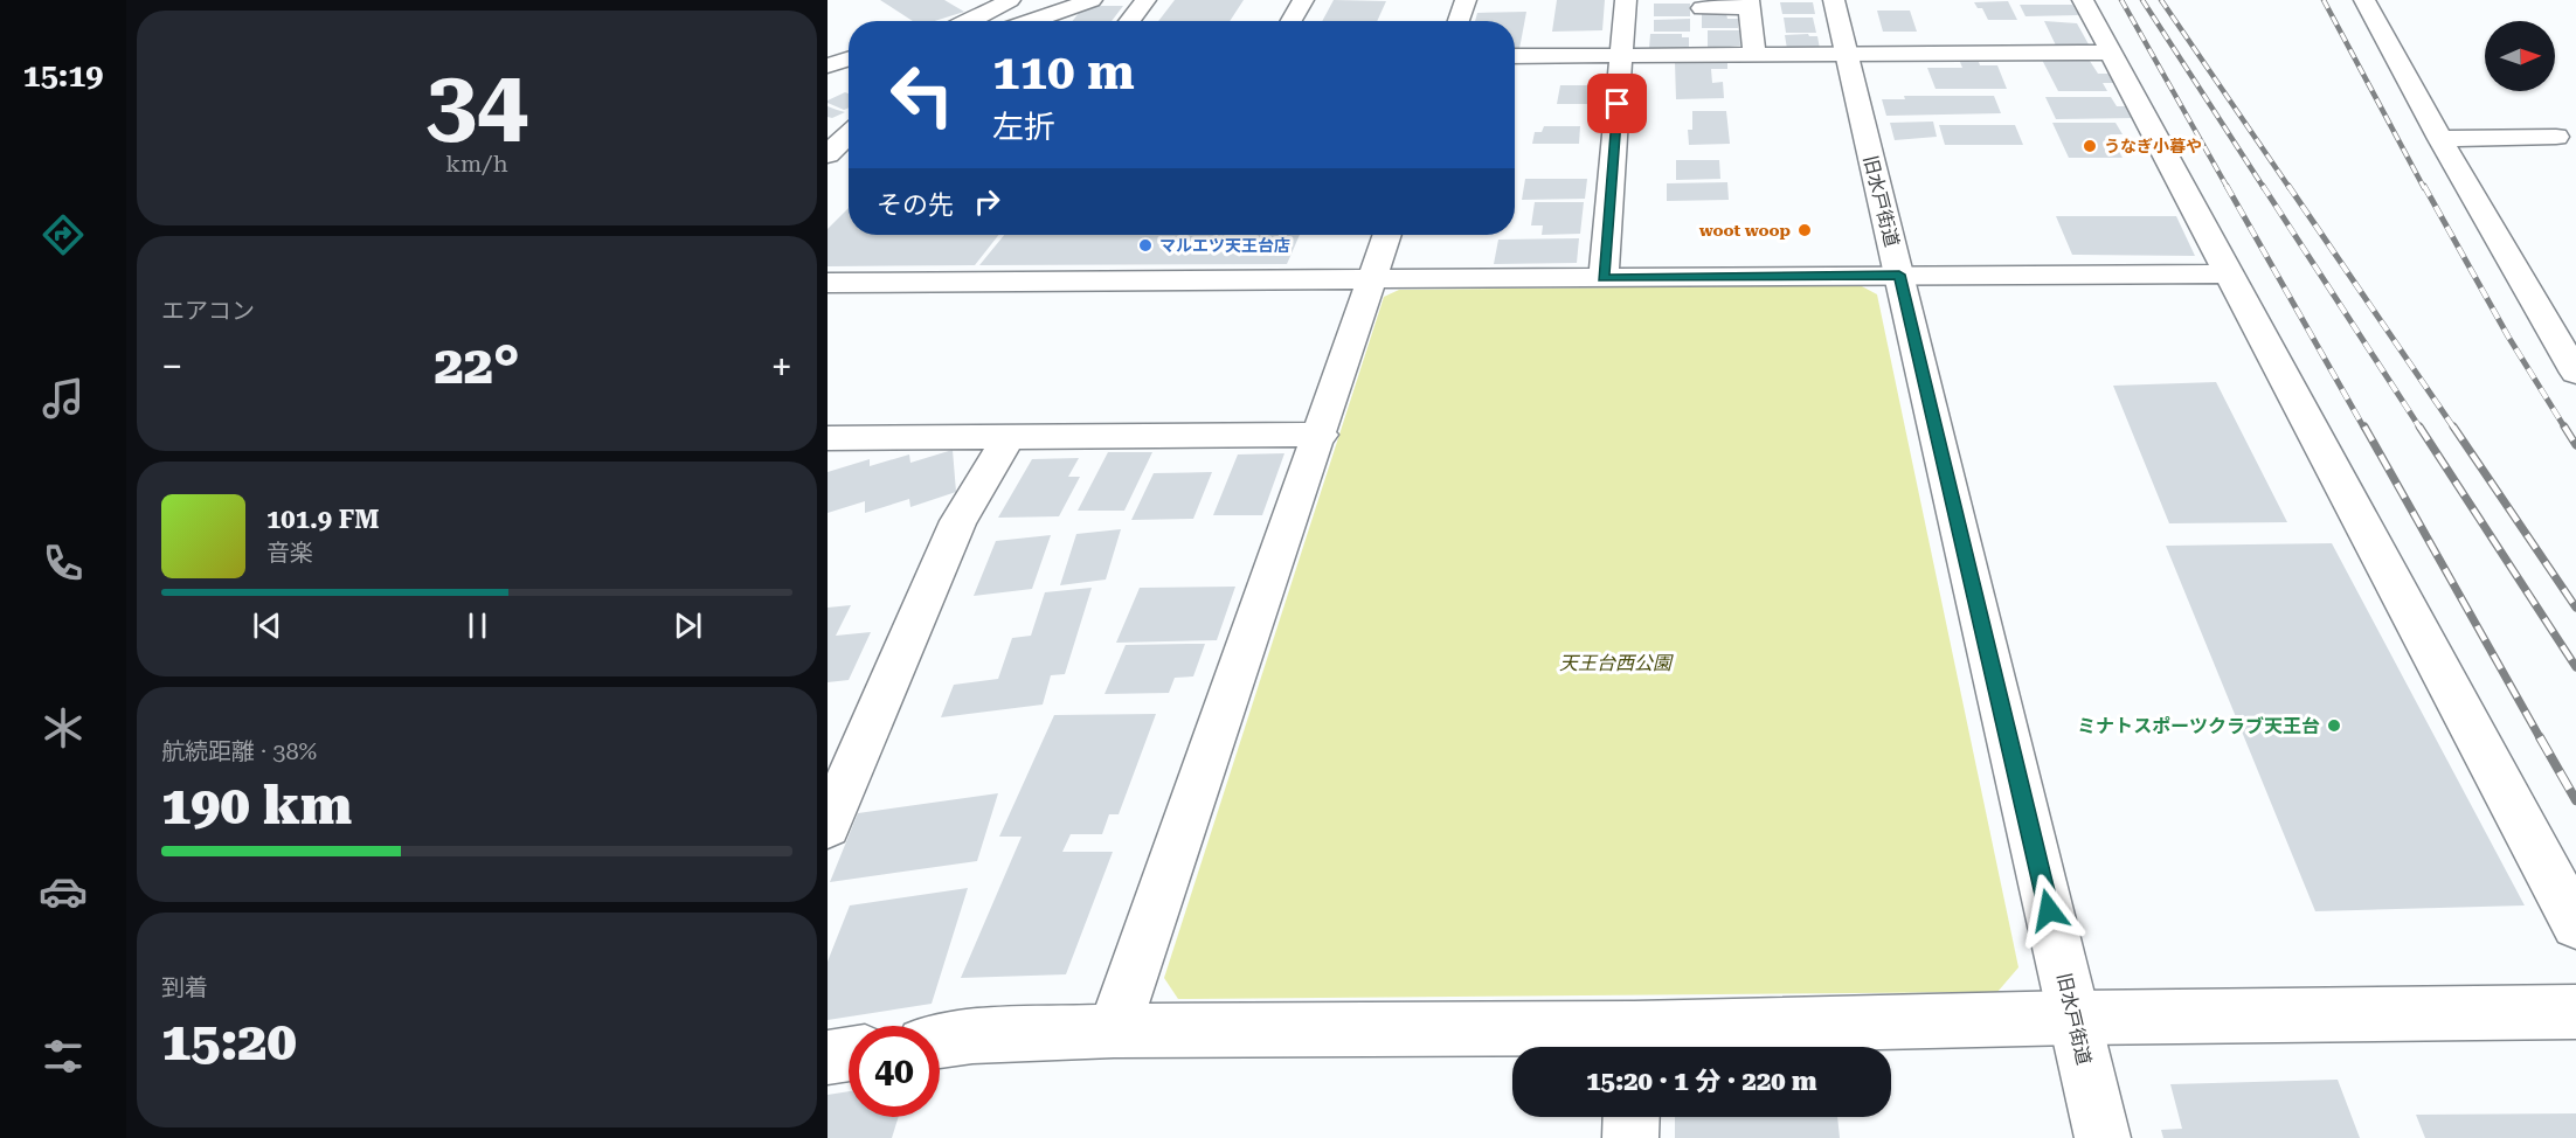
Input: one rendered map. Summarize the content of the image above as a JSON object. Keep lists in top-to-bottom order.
{
  "streets": {
    "street": ["旧水戸街道"]
  },
  "parks": ["天王台西公園"],
  "places": [
    "うなぎ小暮や",
    "woot woop",
    "マルエツ天王台店",
    "ミナトスポーツクラブ天王台"
  ],
  "north": "right",
  "page": {
    "tabs": "15:19",
    "tile": [
      ["34", "km/h"],
      "エアコン",
      ["航続距離 · 38%", "190 km"],
      ["到着", "15:20"]
    ],
    "turn": ["110 m", "左折"],
    "then": "その先",
    "heat": ["−", "22°", "+"],
    "song": ["101.9 FM", "音楽"],
    "limit": "40",
    "trip": "15:20 · 1 分 · 220 m"
  }
}
